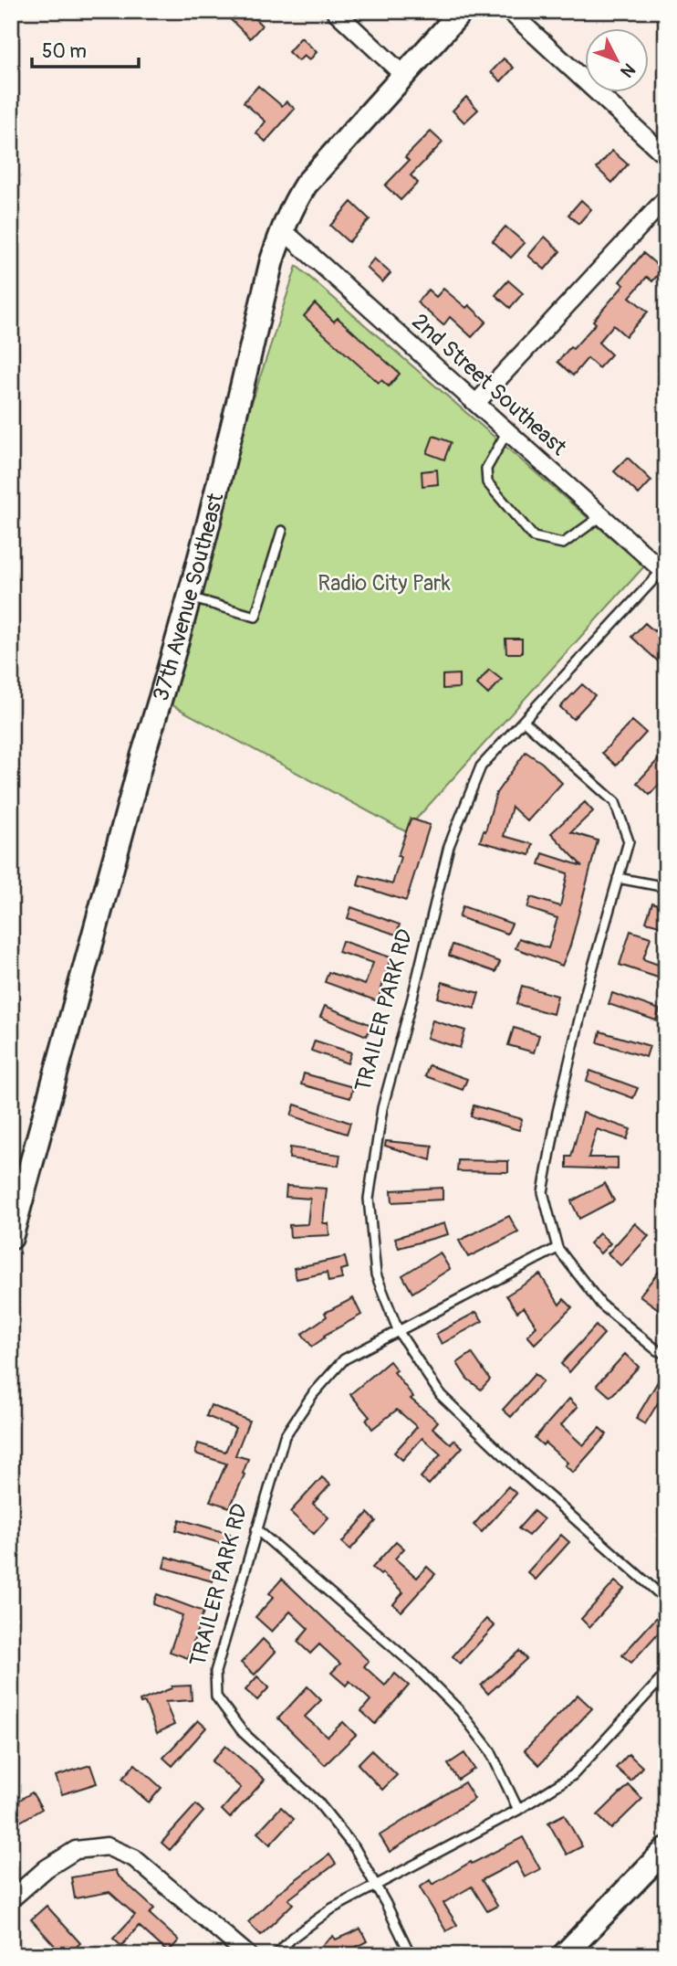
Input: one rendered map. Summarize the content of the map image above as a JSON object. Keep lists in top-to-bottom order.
{
  "streets": {
    "street": ["2nd Street Southeast", "37th Avenue Southeast"],
    "lane": ["TRAILER PARK RD"]
  },
  "crossings": [
    ["2nd Street Southeast", "37th Avenue Southeast"],
    ["2nd Street Southeast", "TRAILER PARK RD"]
  ],
  "parks": ["Radio City Park"],
  "scale_bar": "50 m",
  "north": "bottom right"
}
